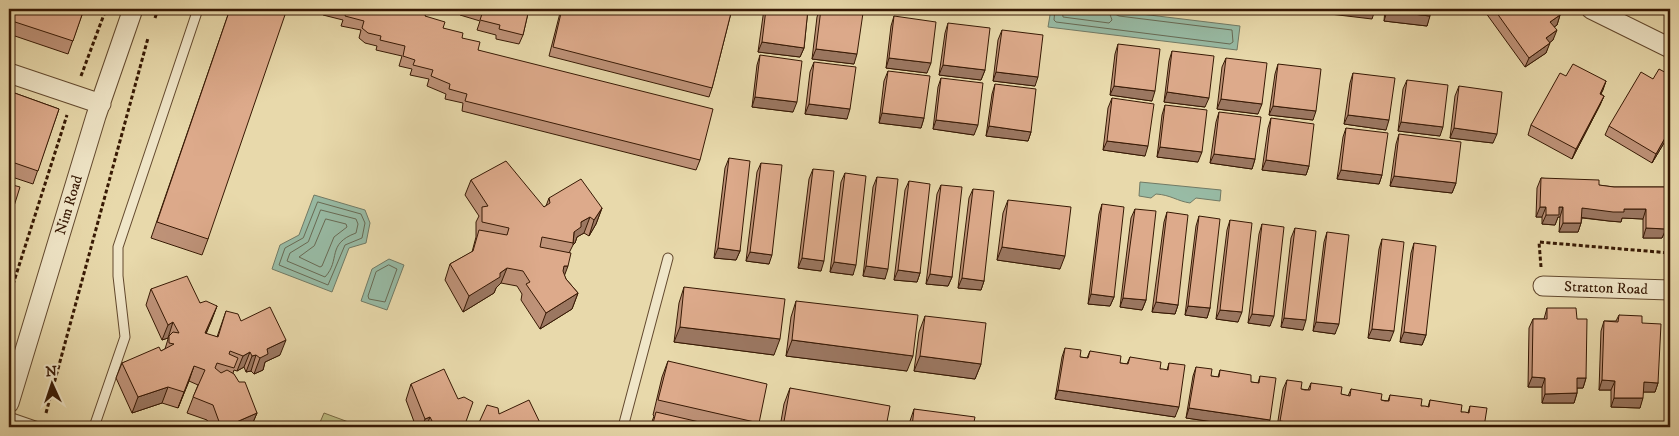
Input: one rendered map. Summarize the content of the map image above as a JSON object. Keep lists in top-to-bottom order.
{
  "streets": {
    "street": ["Nim Road", "Stratton Road"]
  },
  "north": "top"
}
